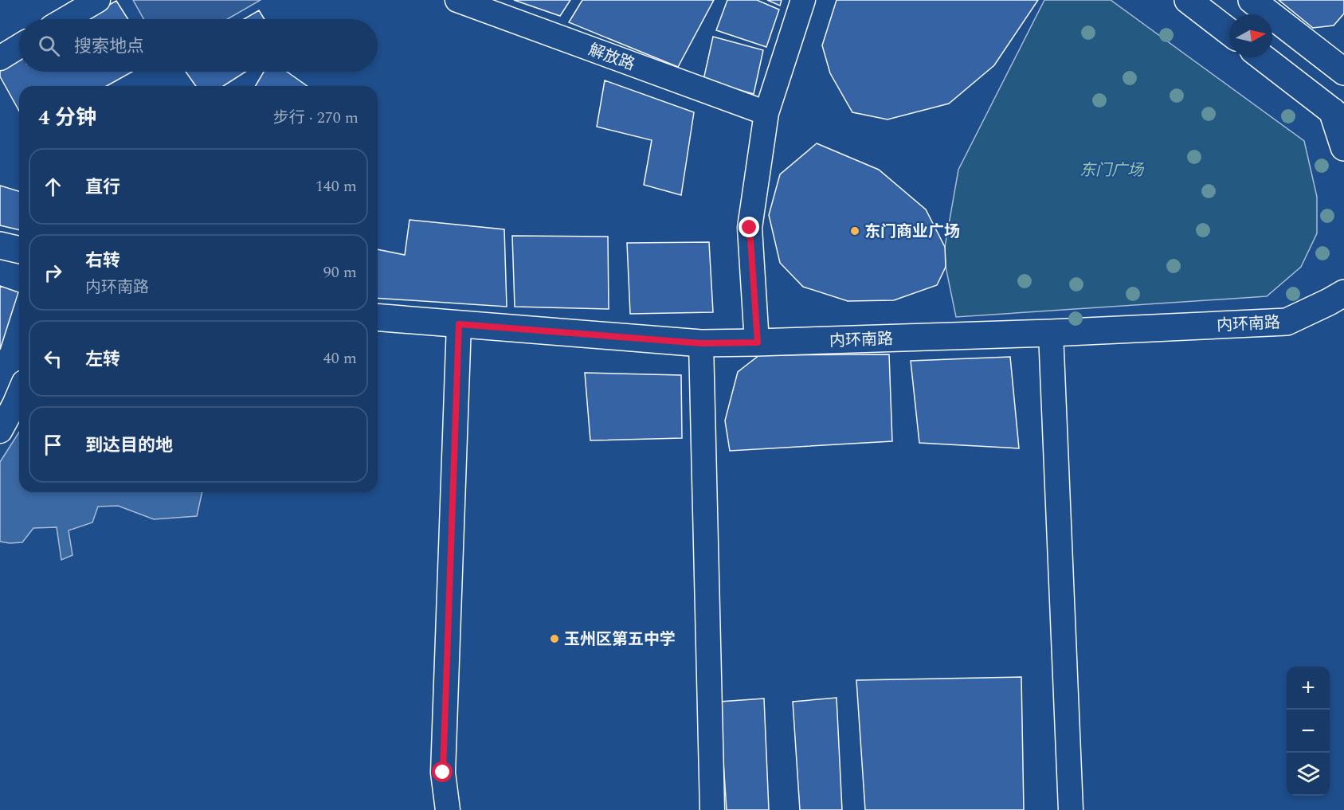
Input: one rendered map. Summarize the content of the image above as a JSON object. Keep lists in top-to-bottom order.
{
  "streets": {
    "main road": ["内环南路"],
    "street": ["解放路"]
  },
  "parks": ["东门广场"],
  "places": ["东门商业广场", "玉州区第五中学"],
  "north": "right",
  "page": {
    "search": "搜索地点",
    "heading": ["4 分钟", "步行 · 270 m"],
    "list": [
      ["直行", "140 m"],
      ["右转", "内环南路", "90 m"],
      ["左转", "40 m"],
      "到达目的地"
    ],
    "map_buttons": ["+", "−"]
  }
}
